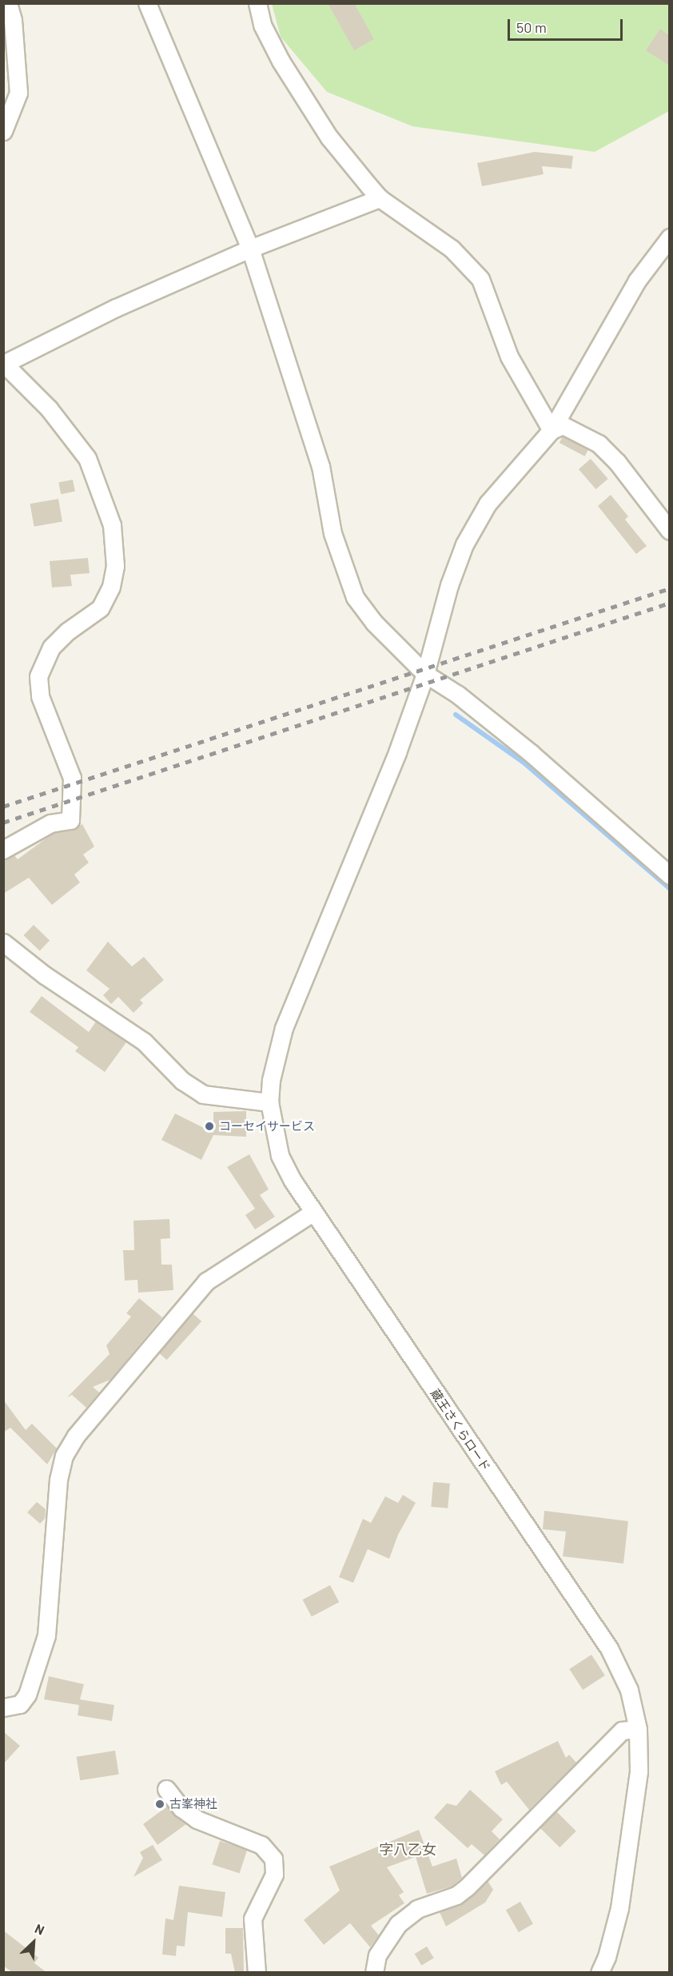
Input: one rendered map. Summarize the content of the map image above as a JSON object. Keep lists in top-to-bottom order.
{
  "streets": {
    "street": ["蔵王さくらロード"]
  },
  "districts": ["字八乙女"],
  "places": ["コーセイサービス", "古峯神社"],
  "scale_bar": "50 m",
  "north": "top right"
}
